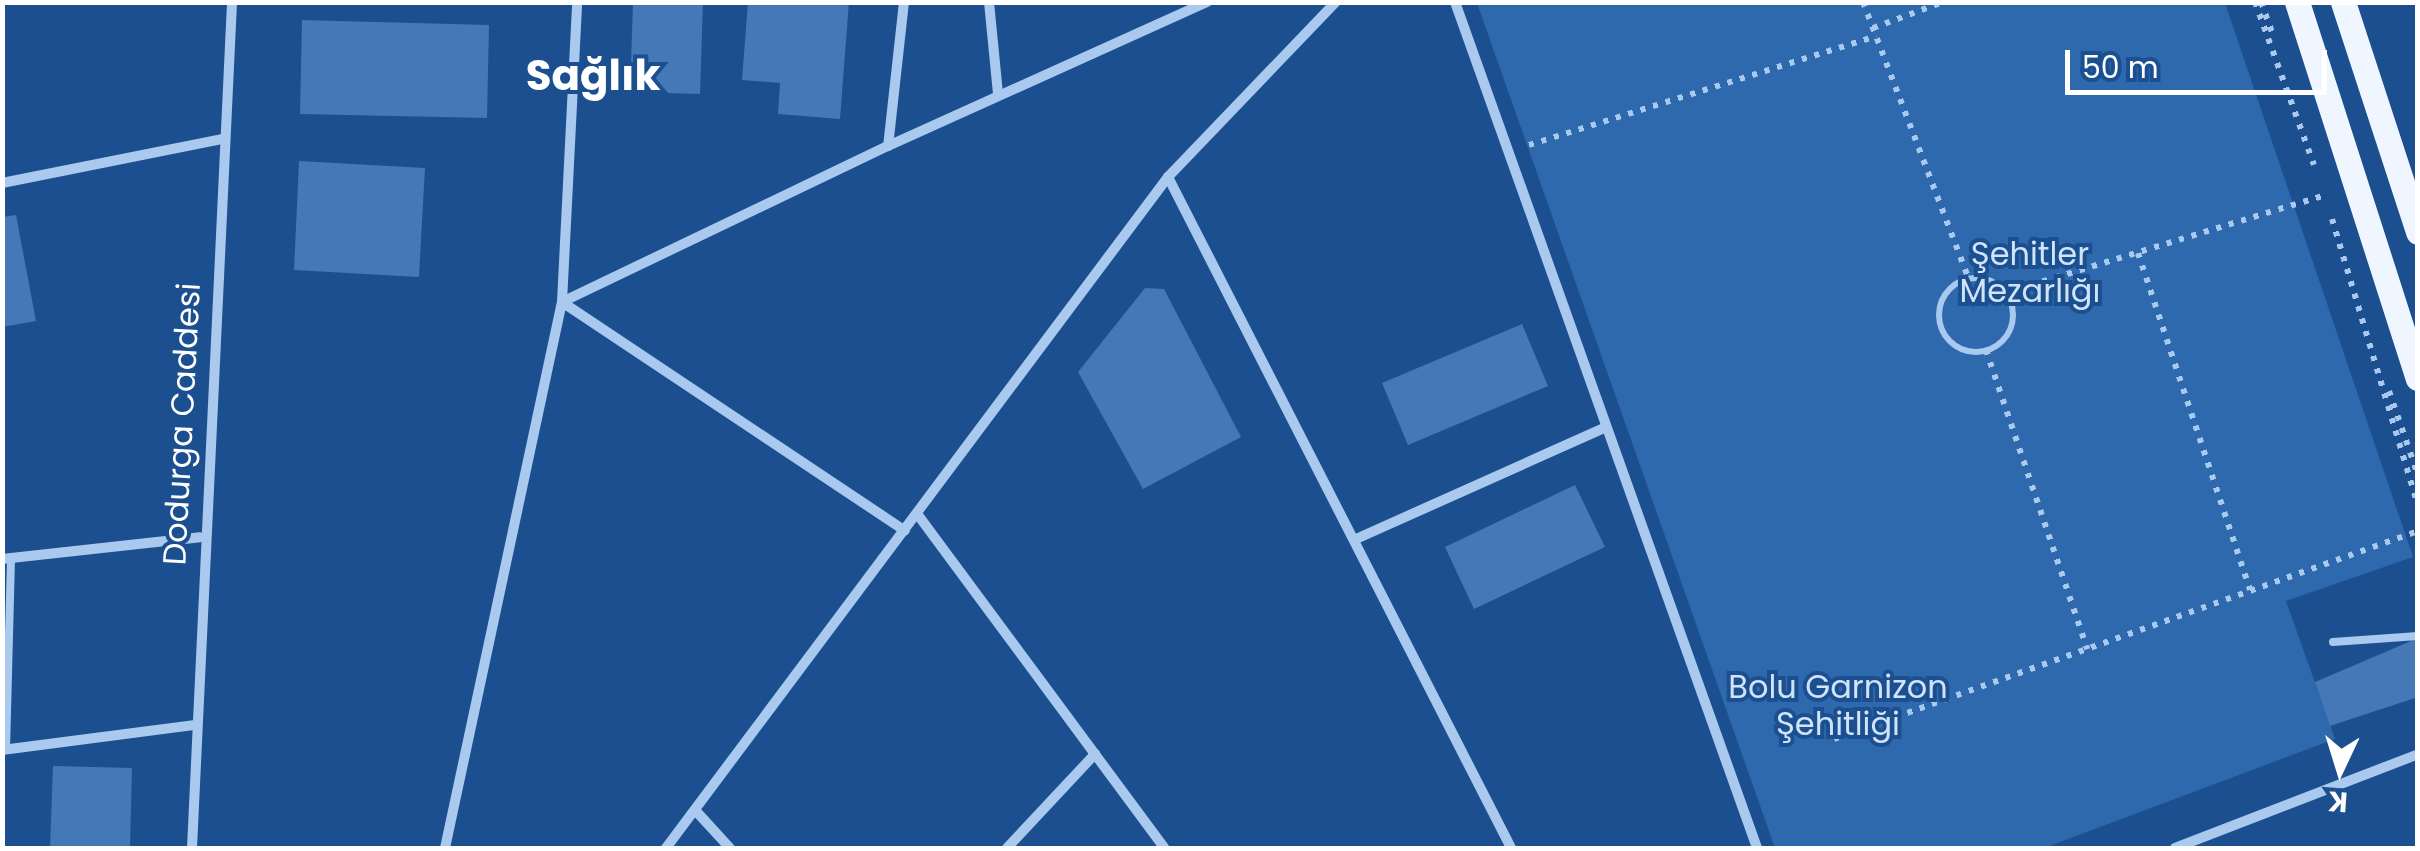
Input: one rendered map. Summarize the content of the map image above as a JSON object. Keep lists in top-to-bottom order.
{
  "streets": {
    "street": ["Dodurga Caddesi"]
  },
  "districts": ["Sağlık"],
  "parks": ["Şehitler Mezarlığı", "Bolu Garnizon Şehitliği"],
  "scale_bar": "50 m",
  "north": "bottom"
}
